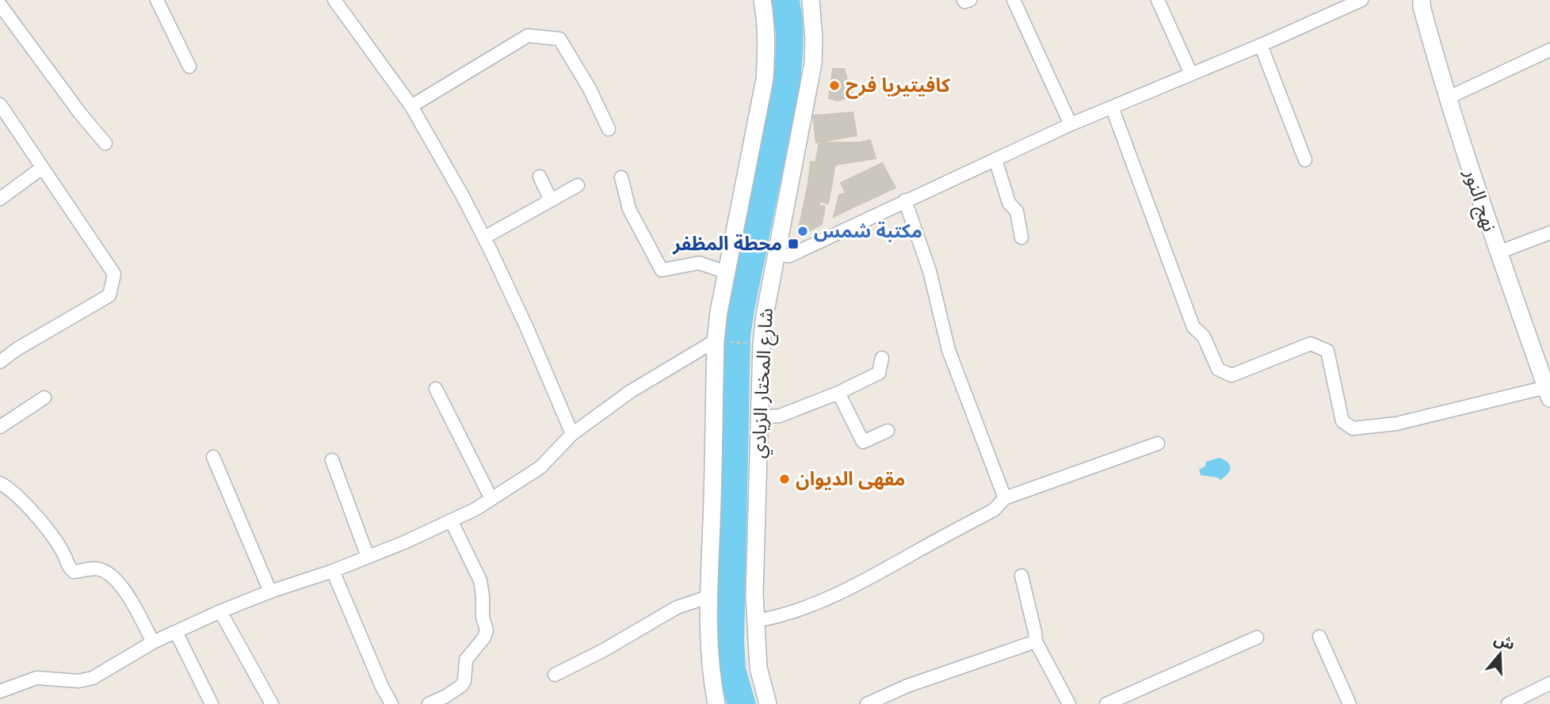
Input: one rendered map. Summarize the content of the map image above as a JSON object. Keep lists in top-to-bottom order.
{
  "streets": {
    "street": ["نهج النور", "شارع المختار الزيادي"]
  },
  "places": {
    "other": ["كافيتيريا فرح", "مكتبة شمس", "مقهى الديوان"],
    "transit": ["محطة المظفر"]
  },
  "north": "top"
}
